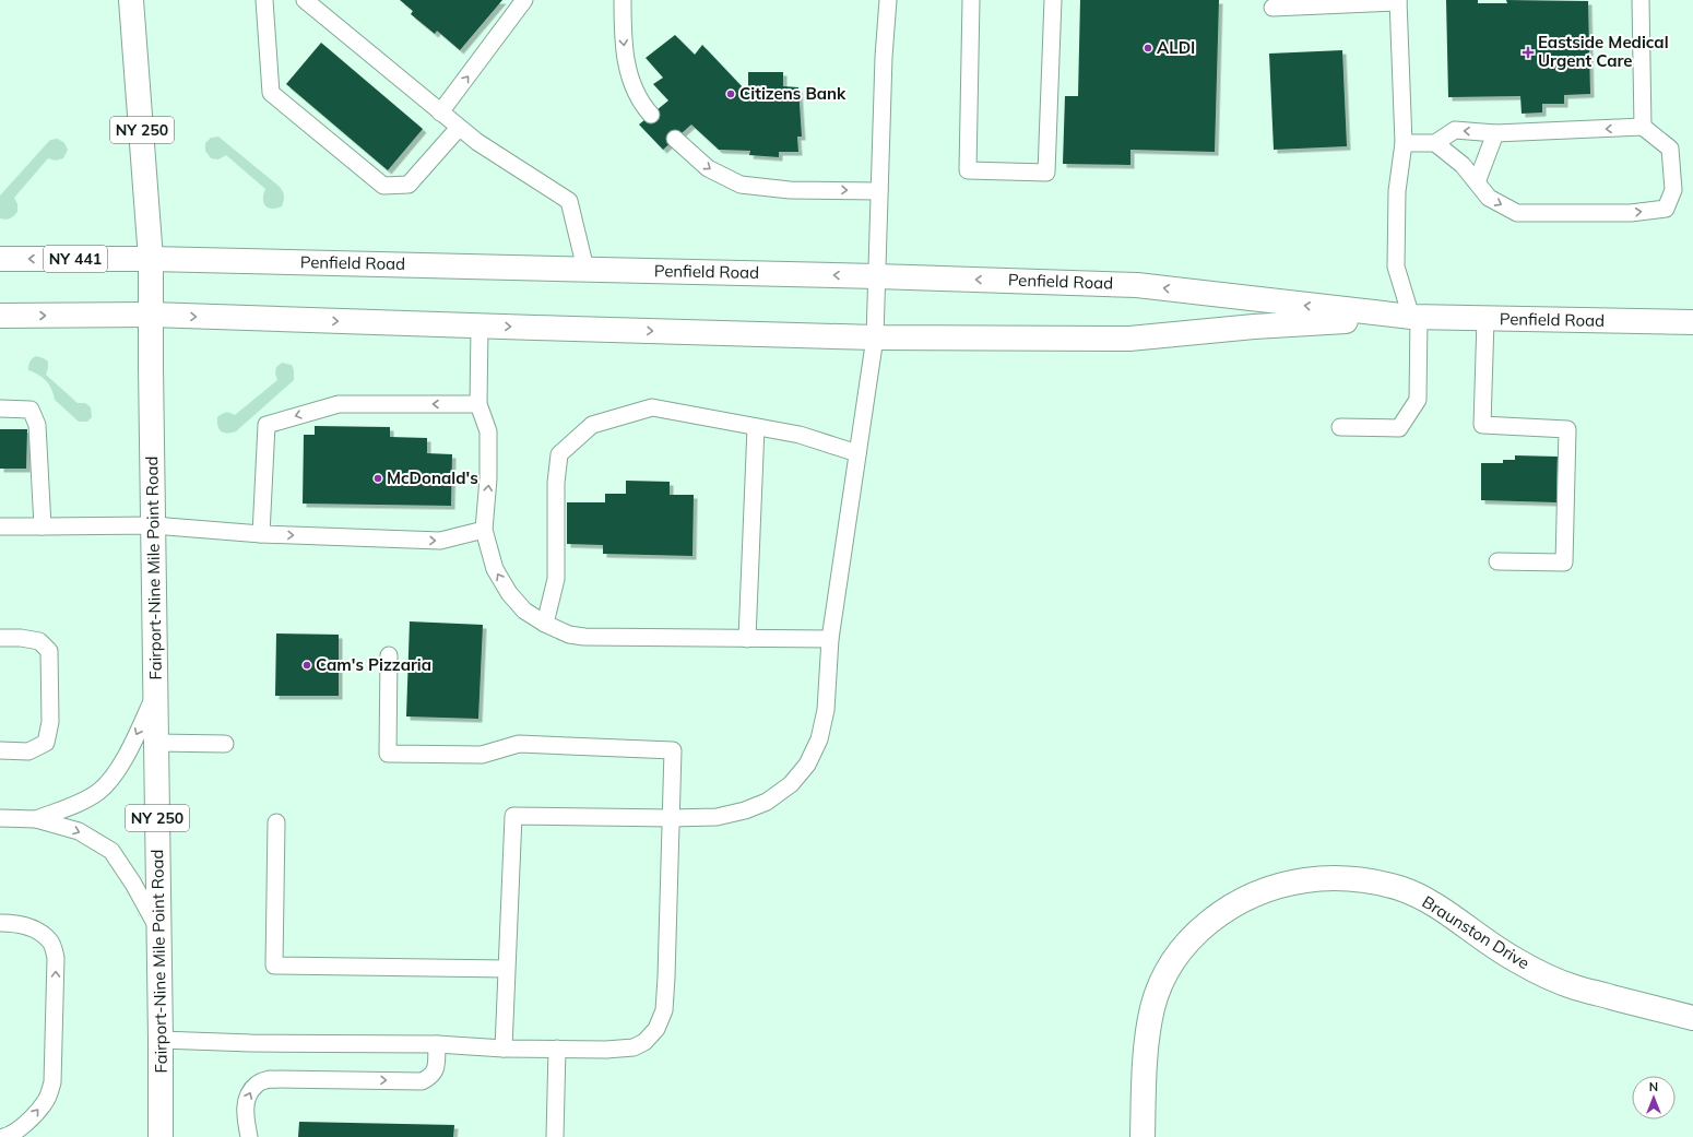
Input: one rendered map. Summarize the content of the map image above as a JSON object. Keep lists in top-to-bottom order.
{
  "streets": {
    "main road": [
      "NY 250",
      "NY 441",
      "Penfield Road",
      "Fairport-Nine Mile Point Road",
      "Braunston Drive"
    ]
  },
  "crossings": [
    ["Penfield Road", "Fairport-Nine Mile Point Road"]
  ],
  "places": {
    "other": [
      "ALDI",
      "Citizens Bank",
      "McDonald's",
      "Cam's Pizzaria"
    ],
    "health": ["Eastside Medical Urgent Care"]
  },
  "north": "top"
}
